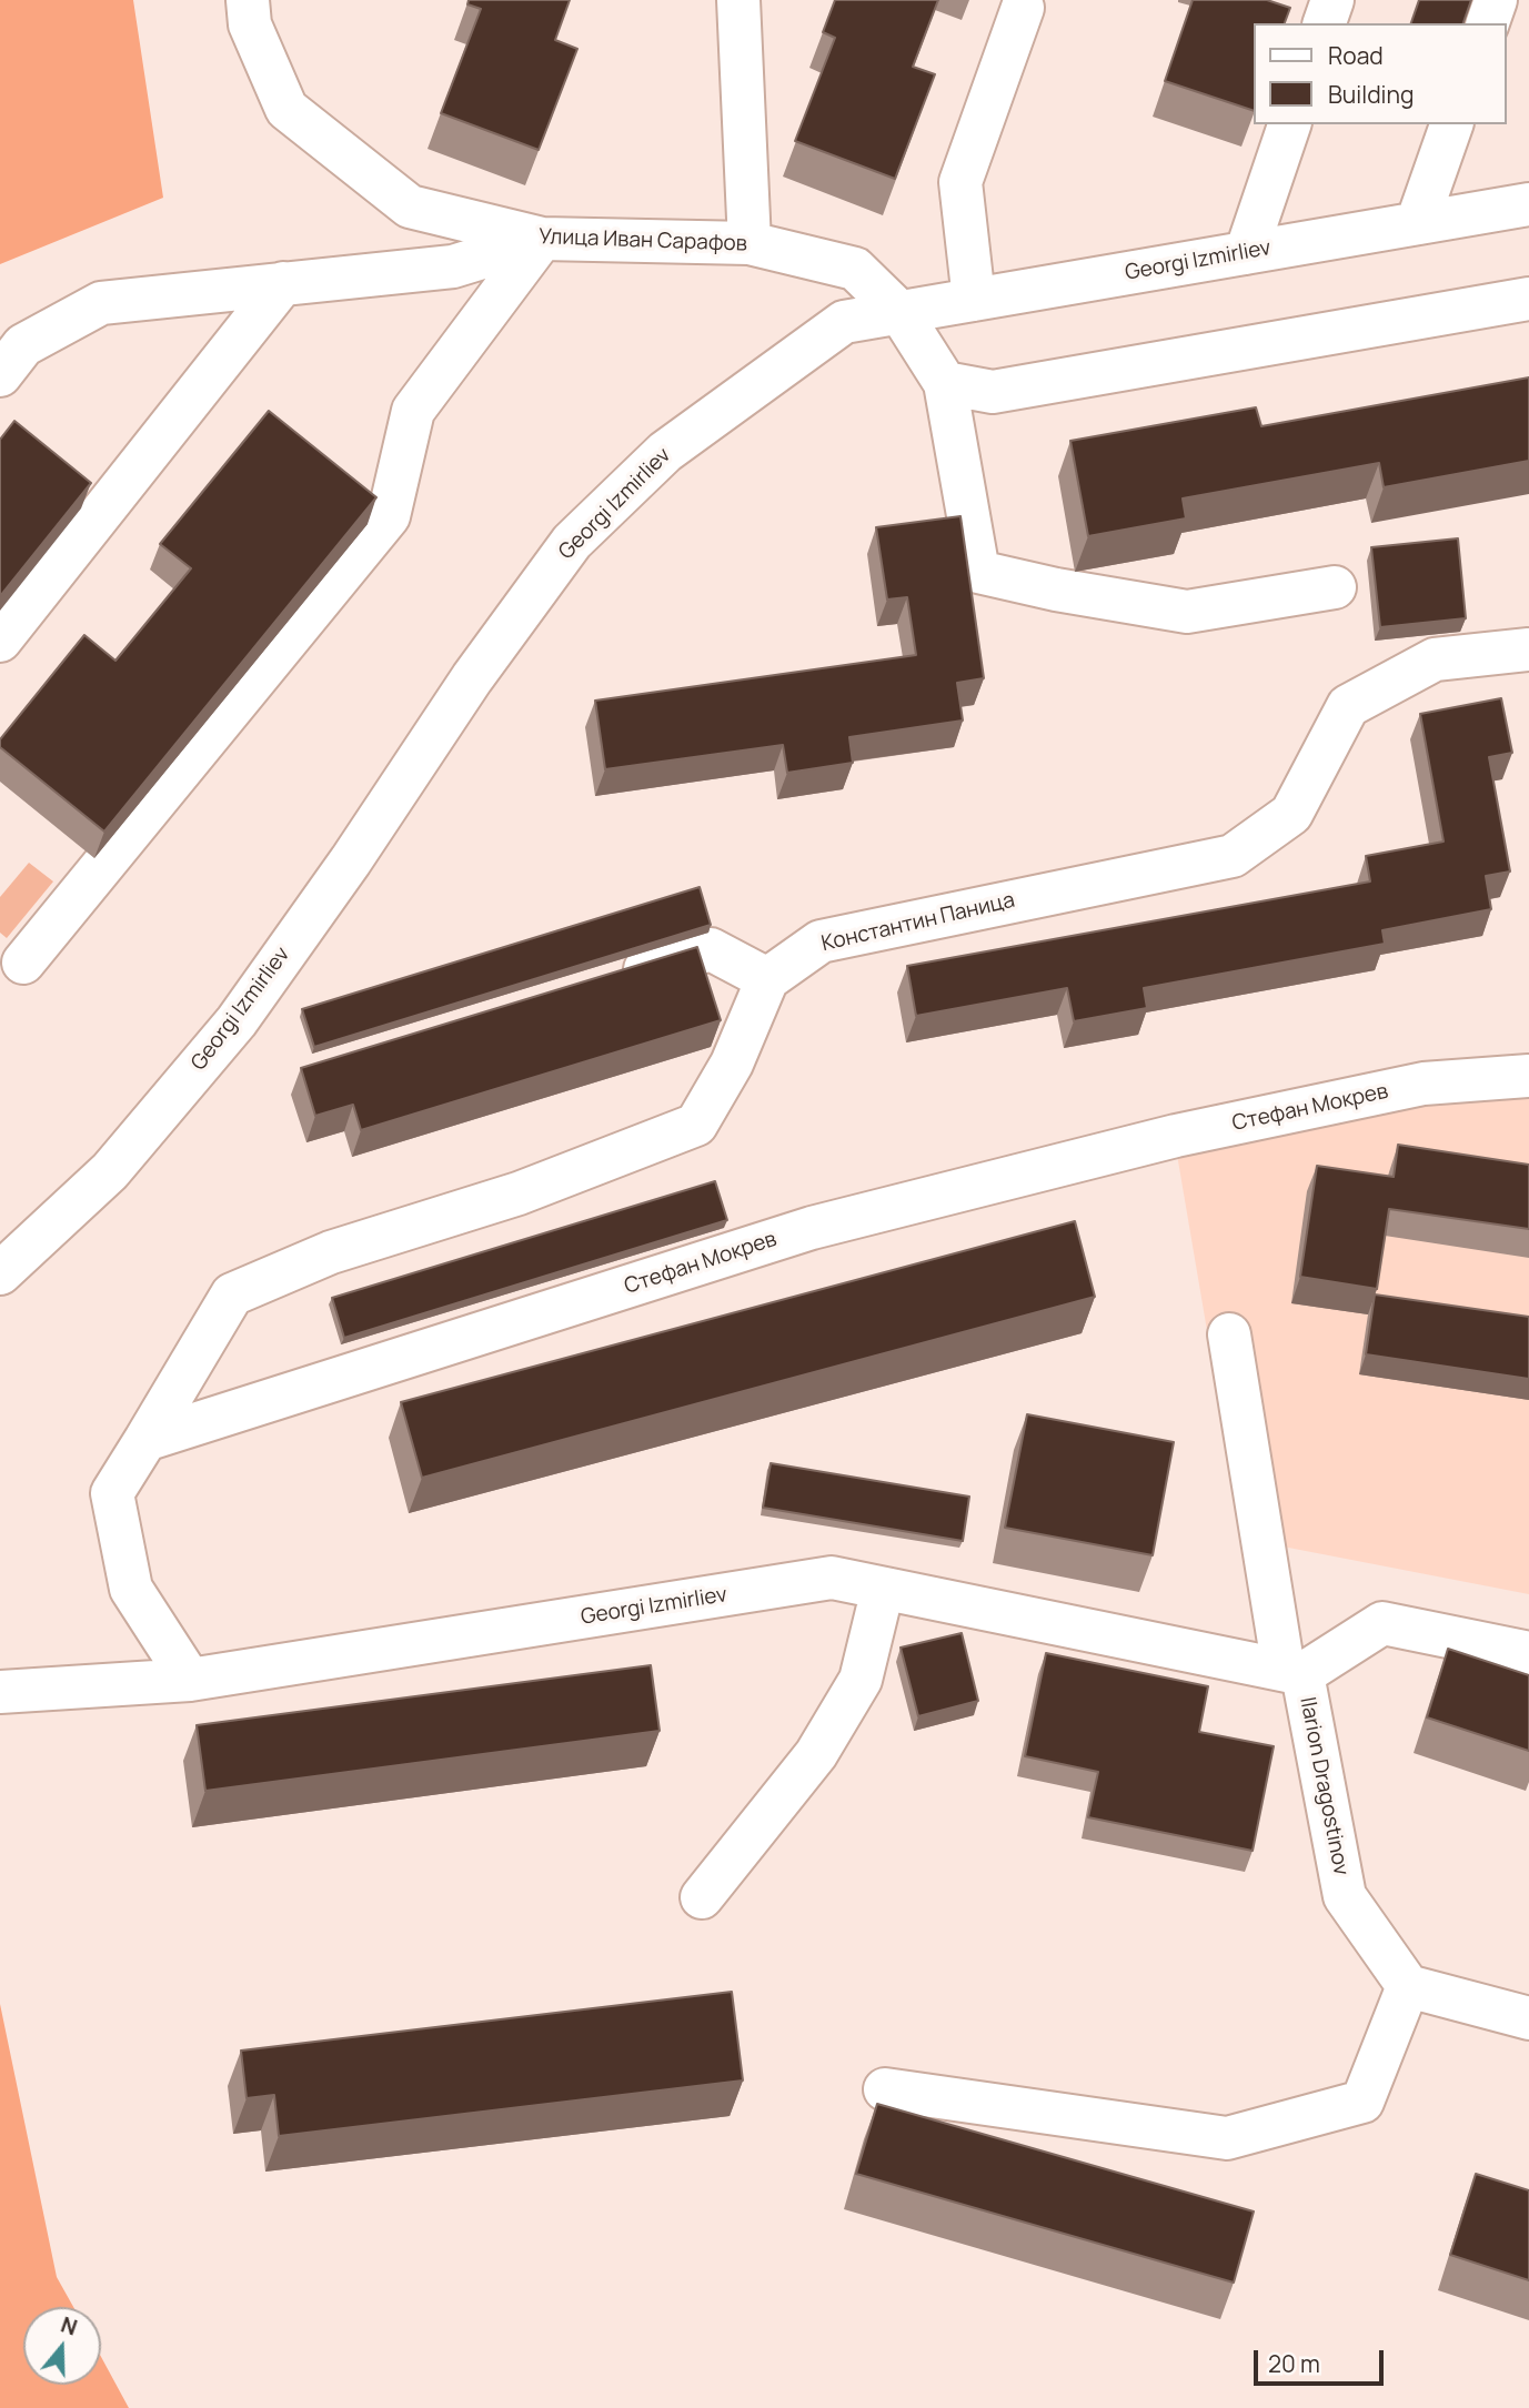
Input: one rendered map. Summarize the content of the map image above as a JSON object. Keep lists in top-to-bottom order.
{
  "streets": {
    "street": [
      "Улица Иван Сарафов",
      "Georgi Izmirliev",
      "Константин Паница",
      "Стефан Мокрев",
      "Ilarion Dragostinov"
    ]
  },
  "crossings": [
    ["Улица Иван Сарафов", "Georgi Izmirliev"],
    ["Georgi Izmirliev", "Ilarion Dragostinov"]
  ],
  "legend": ["Road", "Building"],
  "scale_bar": "20 m",
  "north": "top"
}
